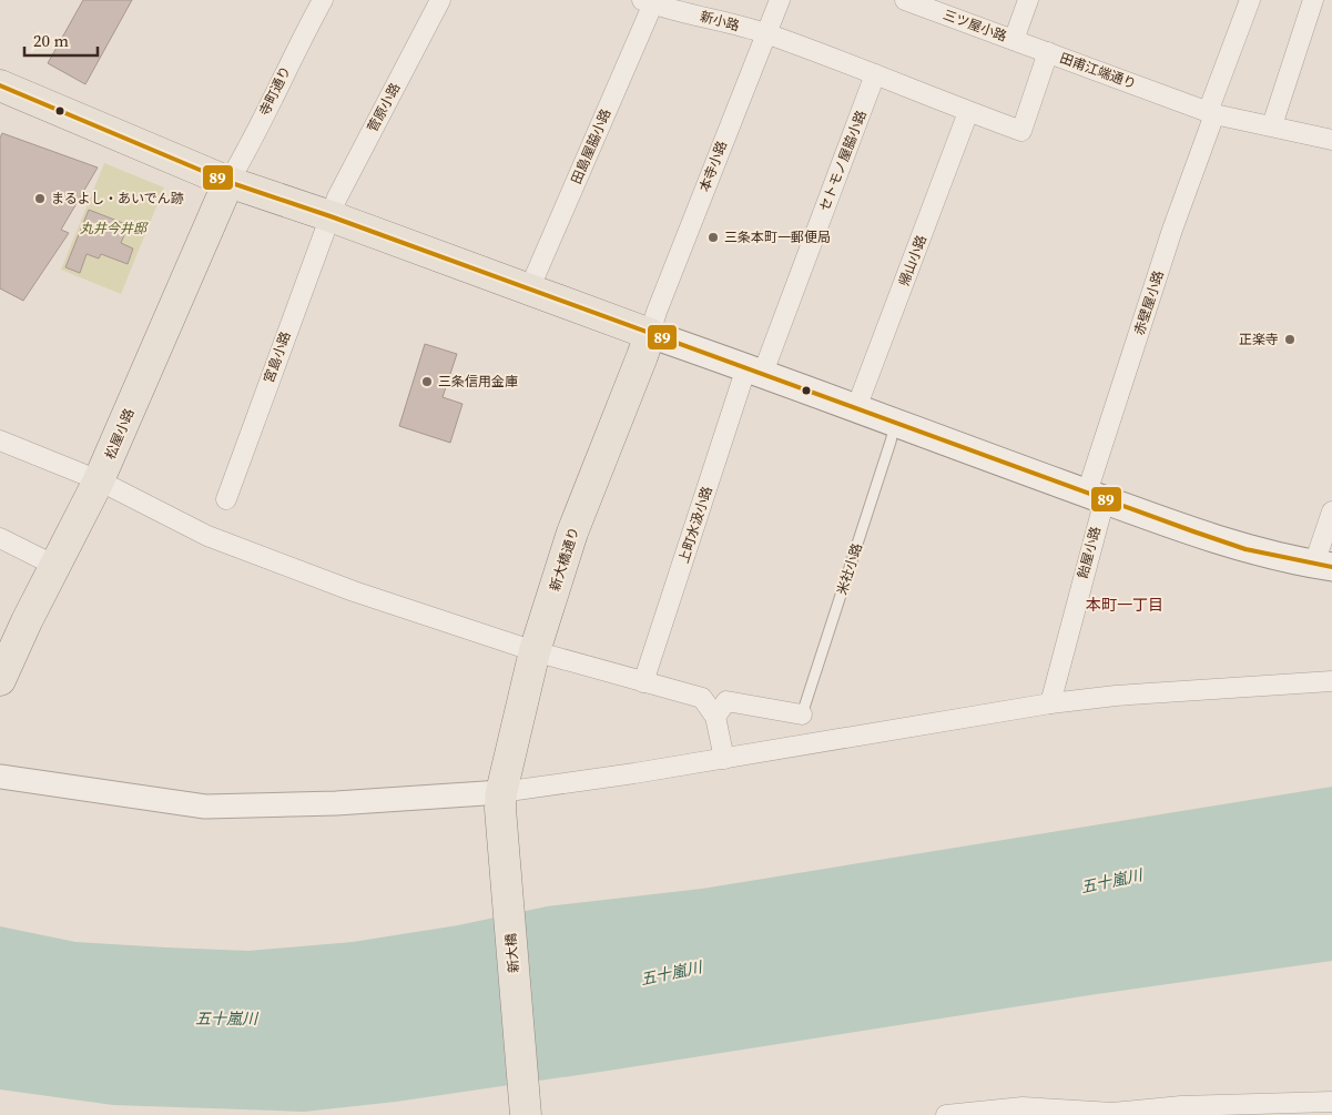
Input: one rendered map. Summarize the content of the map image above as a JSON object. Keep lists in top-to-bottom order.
{
  "streets": {
    "main road": ["松屋小路", "新大橋通り", "新大橋"],
    "street": [
      "新小路",
      "三ツ屋小路",
      "田甫江端通り",
      "寺町通り",
      "菅原小路",
      "田島屋脇小路",
      "セトモノ屋脇小路",
      "本寺小路",
      "帰山小路",
      "赤壁屋小路",
      "宮島小路",
      "上町水汲小路",
      "飴屋小路"
    ],
    "lane": ["米社小路"]
  },
  "crossings": [
    ["新小路", "田甫江端通り"],
    ["新小路", "田島屋脇小路"],
    ["新小路", "本寺小路"],
    ["三ツ屋小路", "田甫江端通り"],
    ["田甫江端通り", "セトモノ屋脇小路"],
    ["田甫江端通り", "本寺小路"],
    ["田甫江端通り", "帰山小路"],
    ["田甫江端通り", "赤壁屋小路"],
    ["寺町通り", "松屋小路"],
    ["菅原小路", "宮島小路"],
    ["セトモノ屋脇小路", "上町水汲小路"],
    ["本寺小路", "新大橋通り"],
    ["赤壁屋小路", "飴屋小路"],
    ["新大橋通り", "新大橋"]
  ],
  "districts": ["本町一丁目"],
  "water": ["五十嵐川"],
  "parks": ["丸井今井邸"],
  "places": [
    "まるよし・あいでん跡",
    "三条本町一郵便局",
    "正楽寺",
    "三条信用金庫"
  ],
  "lines": ["transit line 89"],
  "scale_bar": "20 m"
}
